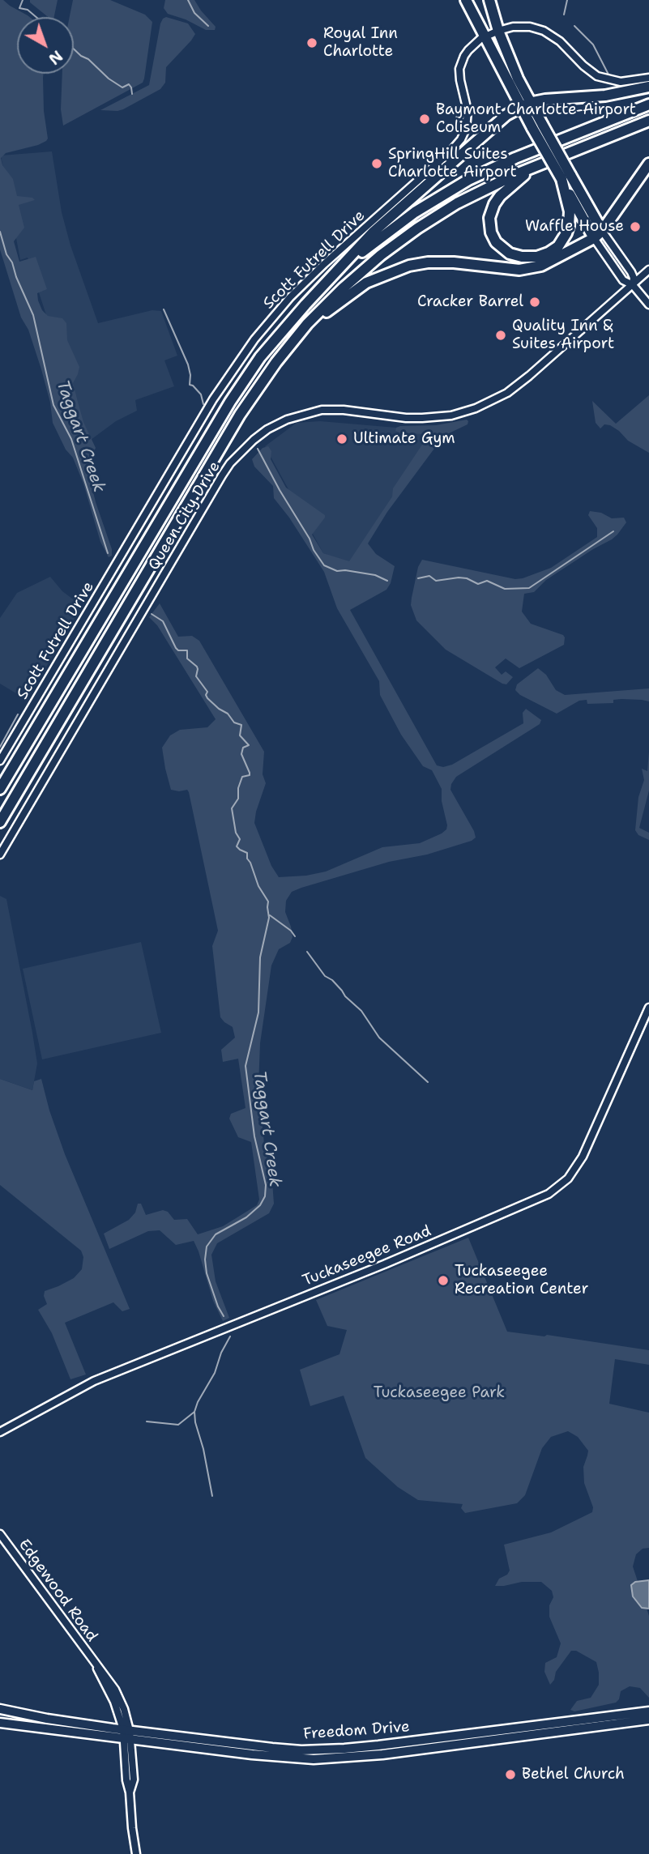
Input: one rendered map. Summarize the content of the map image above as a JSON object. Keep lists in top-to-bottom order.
{
  "streets": {
    "main road": ["Freedom Drive"],
    "street": [
      "Scott Futrell Drive",
      "Queen City Drive",
      "Tuckaseegee Road",
      "Edgewood Road"
    ]
  },
  "crossings": [
    ["Edgewood Road", "Freedom Drive"]
  ],
  "water": ["Taggart Creek"],
  "parks": ["Tuckaseegee Park"],
  "places": [
    "Royal Inn Charlotte",
    "Baymont Charlotte-Airport Coliseum",
    "SpringHill Suites Charlotte Airport",
    "Waffle House",
    "Cracker Barrel",
    "Quality Inn & Suites Airport",
    "Ultimate Gym",
    "Tuckaseegee Recreation Center",
    "Bethel Church"
  ],
  "north": "bottom right"
}
